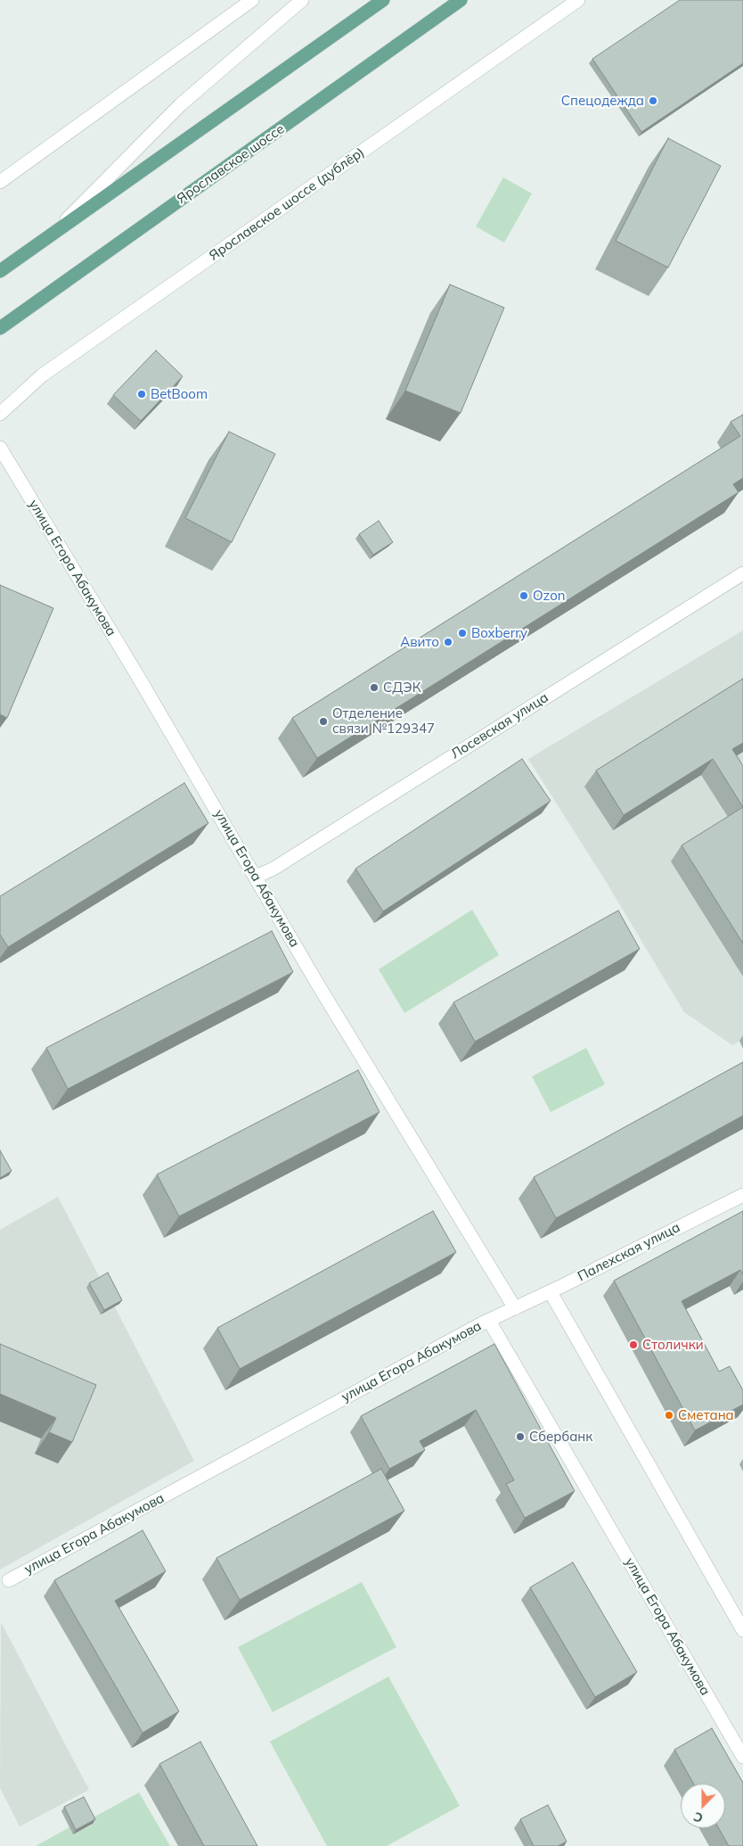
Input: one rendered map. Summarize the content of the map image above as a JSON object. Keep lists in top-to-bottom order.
{
  "streets": {
    "main road": ["Ярославское шоссе"],
    "street": [
      "Ярославское шоссе (дублёр)",
      "улица Егора Абакумова",
      "Лосевская улица",
      "Палехская улица"
    ]
  },
  "crossings": [
    ["улица Егора Абакумова", "Лосевская улица"],
    ["улица Егора Абакумова", "Палехская улица"]
  ],
  "places": [
    "Спецодежда",
    "BetBoom",
    "Ozon",
    "Boxberry",
    "Авито",
    "СДЭК",
    "Отделение связи №129347",
    "Столички",
    "Сметана",
    "Сбербанк"
  ],
  "north": "bottom"
}
